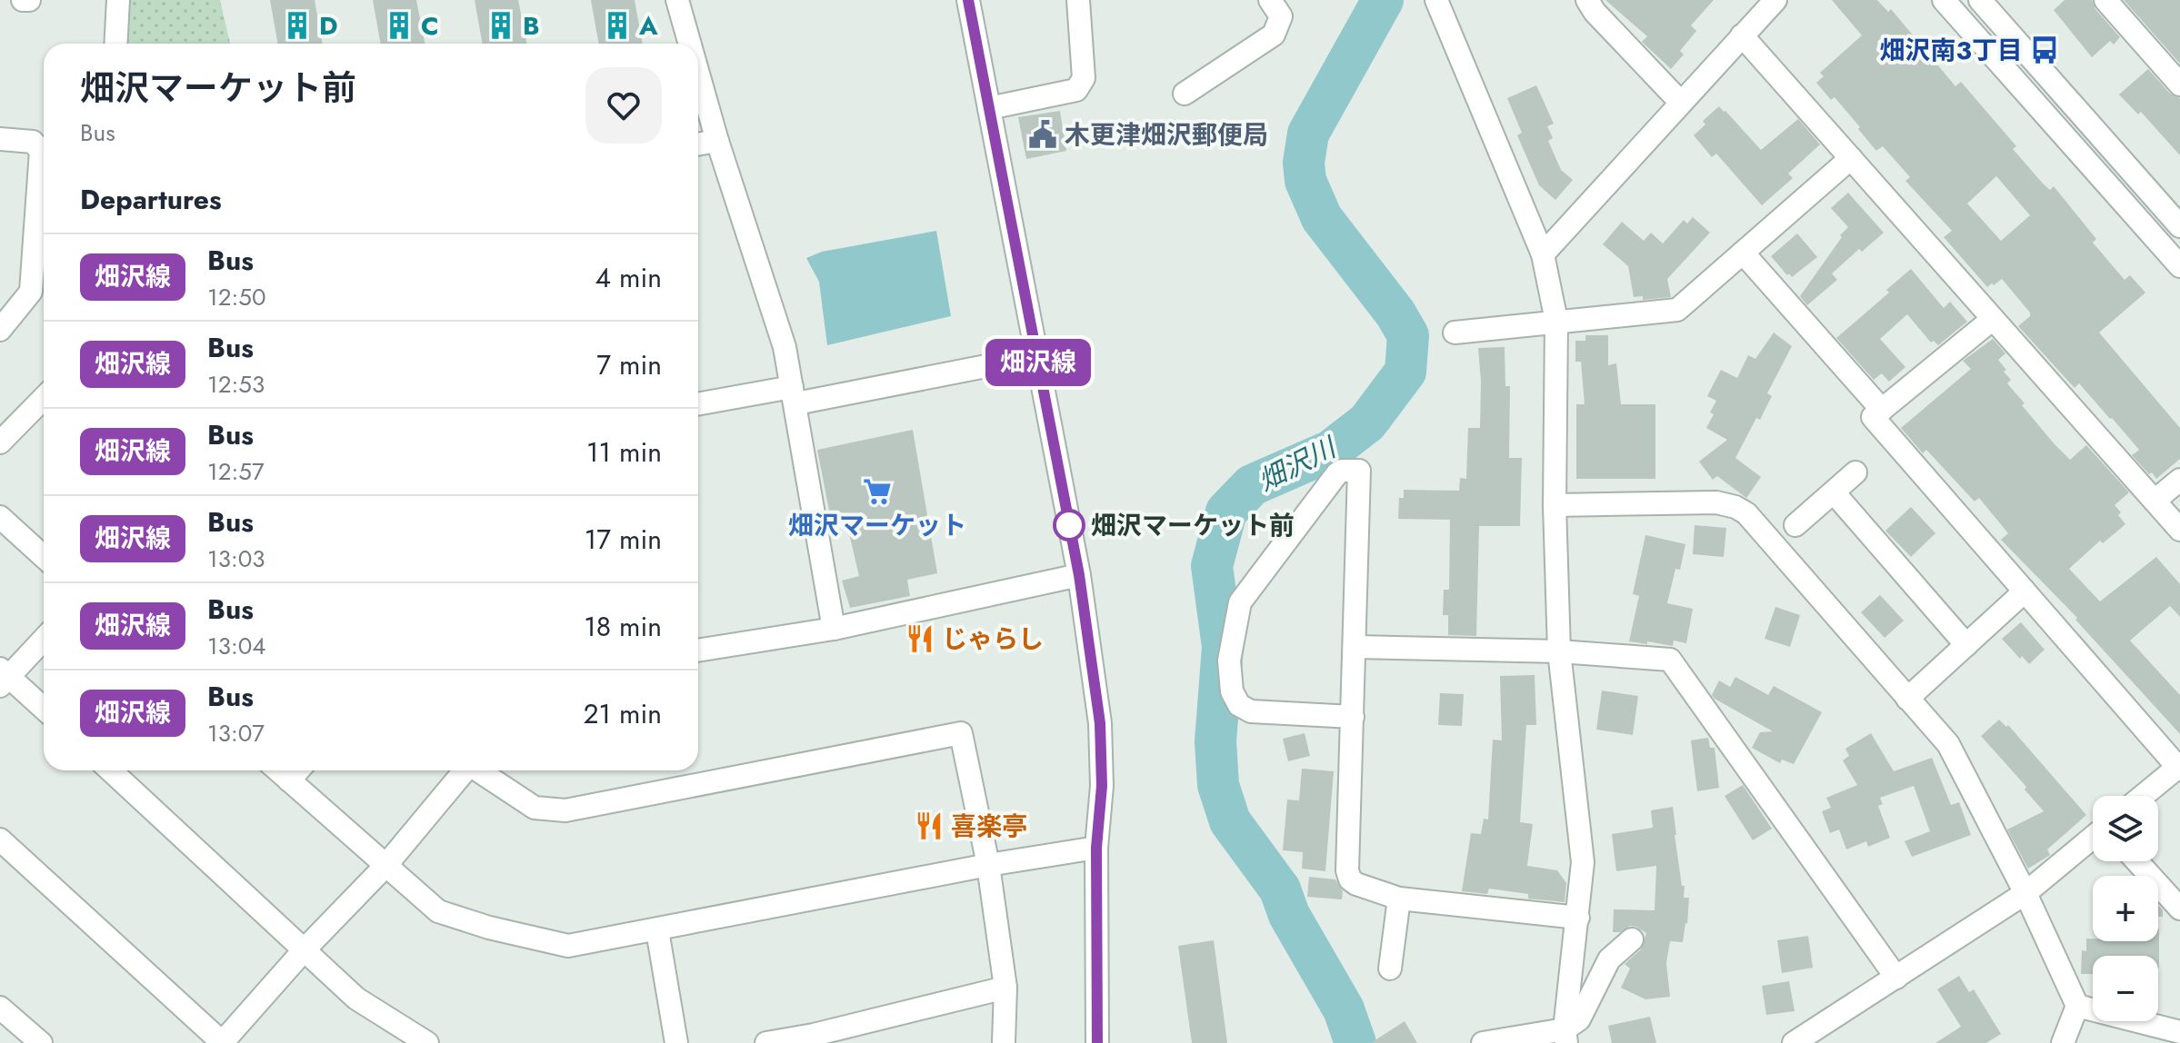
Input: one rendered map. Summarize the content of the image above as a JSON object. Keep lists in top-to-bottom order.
{
  "water": ["畑沢川"],
  "places": {
    "building": [
      "D",
      "C",
      "B",
      "A"
    ],
    "bus stop": ["畑沢南3丁目"],
    "public building": ["木更津畑沢郵便局"],
    "supermarket": ["畑沢マーケット"],
    "other": ["畑沢マーケット前"],
    "restaurant": ["じゃらし", "喜楽亭"]
  },
  "lines": ["bus line 畑沢線"],
  "page": {
    "on_map": "畑沢線",
    "heading": [
      ["畑沢マーケット前", "Bus"],
      "Departures"
    ],
    "list": [
      {
        "mark": "畑沢線",
        "name": "Bus",
        "note": "12:50",
        "value": "4 min"
      },
      {
        "mark": "畑沢線",
        "name": "Bus",
        "note": "12:53",
        "value": "7 min"
      },
      {
        "mark": "畑沢線",
        "name": "Bus",
        "note": "12:57",
        "value": "11 min"
      },
      {
        "mark": "畑沢線",
        "name": "Bus",
        "note": "13:03",
        "value": "17 min"
      },
      {
        "mark": "畑沢線",
        "name": "Bus",
        "note": "13:04",
        "value": "18 min"
      },
      {
        "mark": "畑沢線",
        "name": "Bus",
        "note": "13:07",
        "value": "21 min"
      }
    ],
    "map_buttons": ["+", "−"]
  }
}
